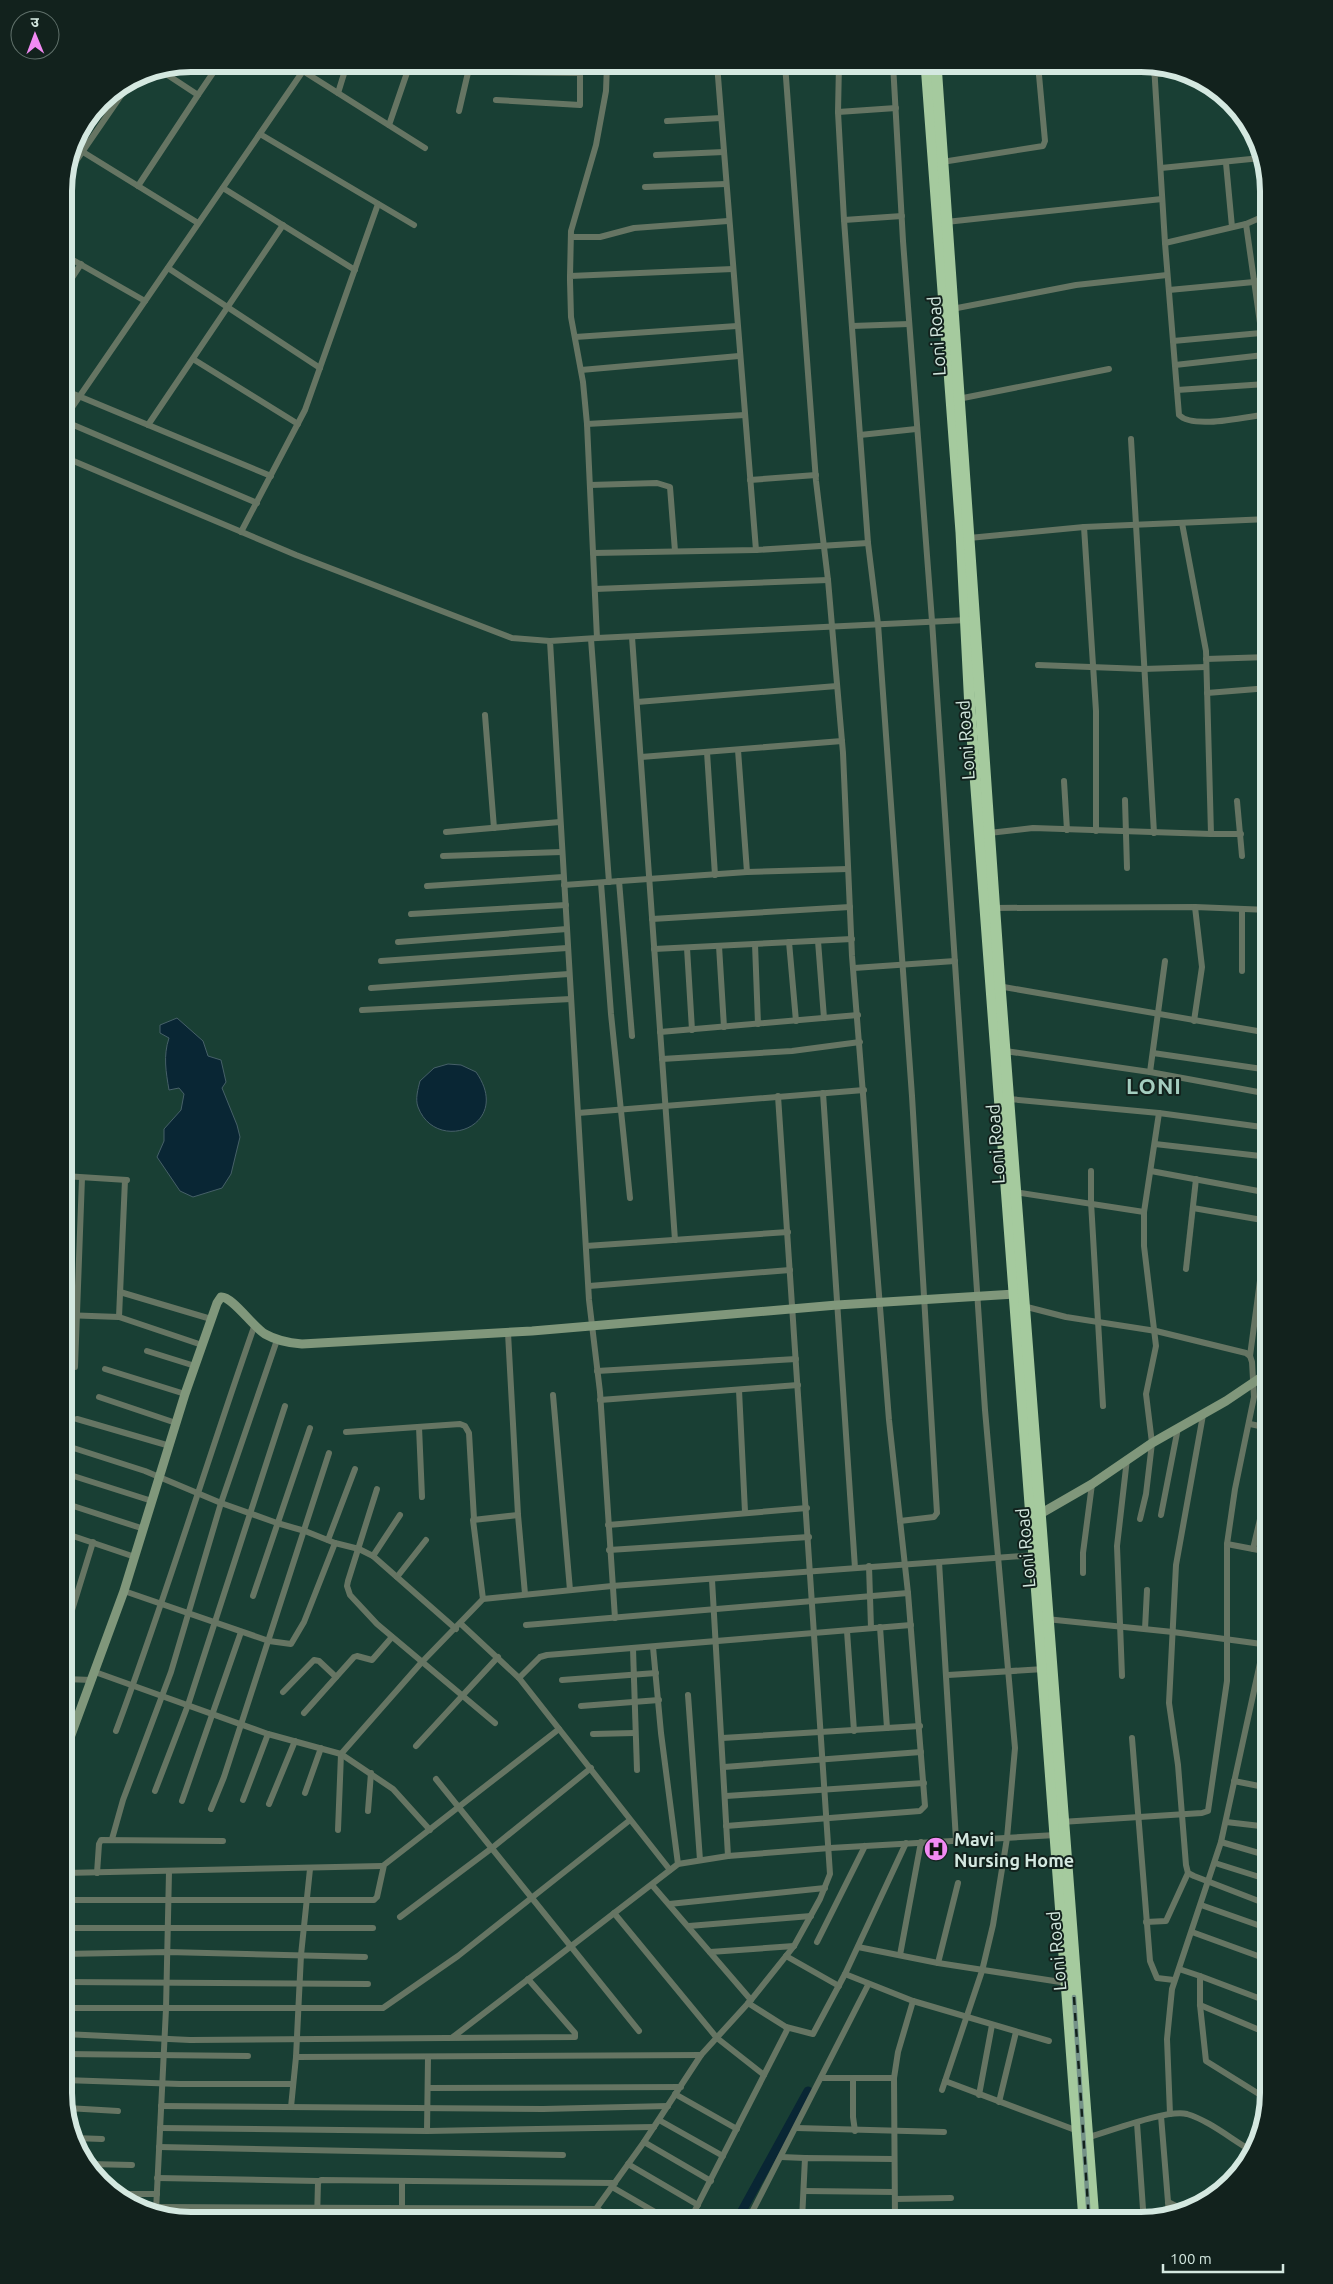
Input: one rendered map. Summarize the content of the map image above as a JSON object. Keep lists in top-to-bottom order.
{
  "streets": {
    "highway": ["Loni Road"]
  },
  "districts": ["LONI"],
  "places": {
    "hospital": ["Mavi Nursing Home"]
  },
  "scale_bar": "100 m",
  "north": "top"
}
